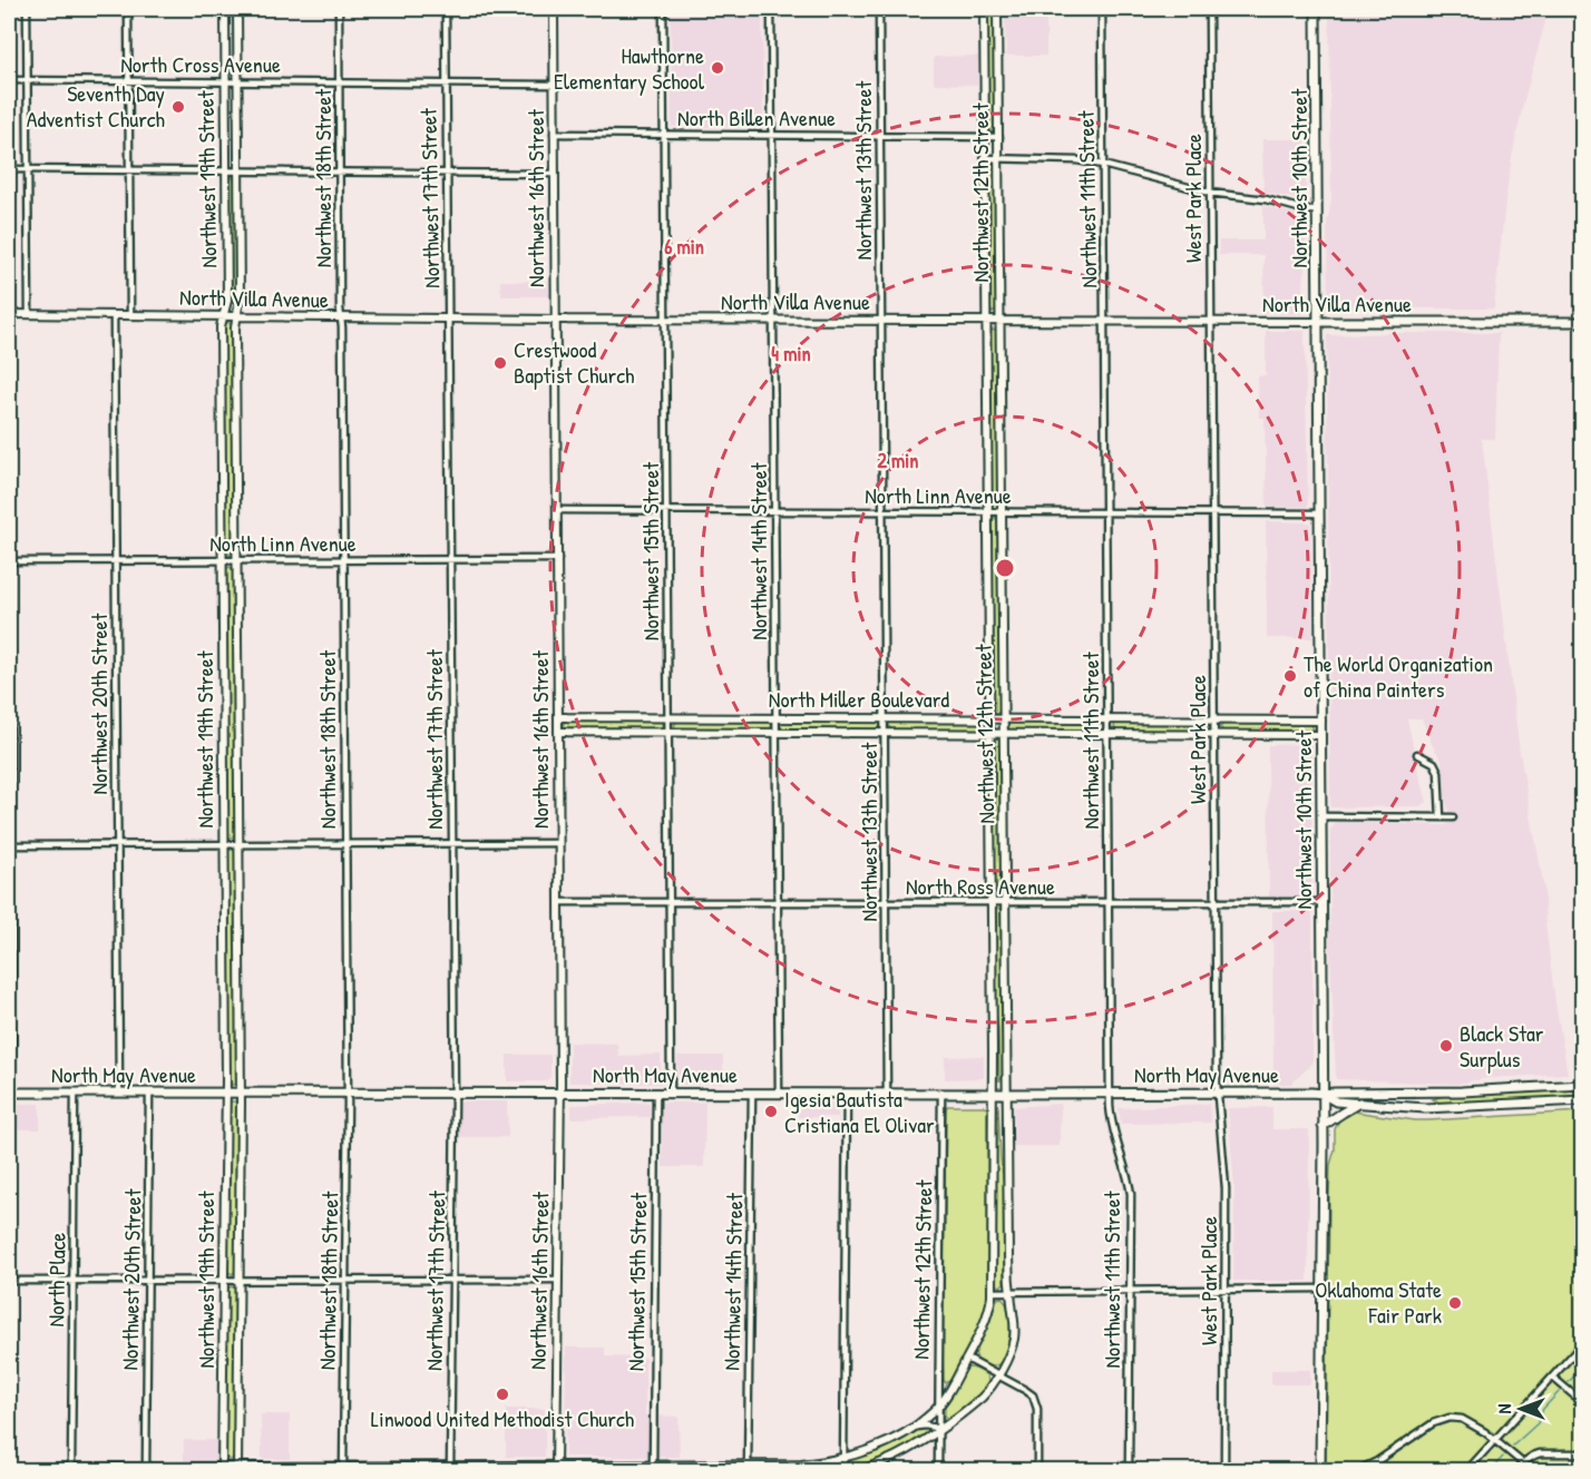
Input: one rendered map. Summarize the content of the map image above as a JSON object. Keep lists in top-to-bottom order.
{
  "streets": {
    "main road": ["Northwest 10th Street", "North Villa Avenue", "North May Avenue"],
    "street": [
      "North Cross Avenue",
      "North Billen Avenue",
      "Northwest 13th Street",
      "Northwest 18th Street",
      "Northwest 19th Street",
      "Northwest 12th Street",
      "Northwest 17th Street",
      "Northwest 16th Street",
      "West Park Place",
      "Northwest 11th Street",
      "North Linn Avenue",
      "Northwest 15th Street",
      "Northwest 14th Street",
      "North Miller Boulevard",
      "Northwest 20th Street",
      "North Ross Avenue",
      "North Place"
    ]
  },
  "crossings": [
    ["North Cross Avenue", "Northwest 18th Street"],
    ["North Cross Avenue", "Northwest 19th Street"],
    ["North Cross Avenue", "Northwest 17th Street"],
    ["North Cross Avenue", "Northwest 16th Street"],
    ["North Billen Avenue", "Northwest 13th Street"],
    ["North Billen Avenue", "Northwest 12th Street"],
    ["North Billen Avenue", "Northwest 16th Street"],
    ["North Billen Avenue", "Northwest 15th Street"],
    ["North Billen Avenue", "Northwest 14th Street"],
    ["Northwest 13th Street", "North Villa Avenue"],
    ["Northwest 13th Street", "North Linn Avenue"],
    ["Northwest 13th Street", "North Miller Boulevard"],
    ["Northwest 13th Street", "North Ross Avenue"],
    ["Northwest 13th Street", "North May Avenue"],
    ["Northwest 18th Street", "North Villa Avenue"],
    ["Northwest 18th Street", "North Linn Avenue"],
    ["Northwest 18th Street", "North May Avenue"],
    ["Northwest 10th Street", "North Villa Avenue"],
    ["Northwest 10th Street", "North Linn Avenue"],
    ["Northwest 10th Street", "North Miller Boulevard"],
    ["Northwest 10th Street", "North Ross Avenue"],
    ["Northwest 10th Street", "North May Avenue"],
    ["Northwest 19th Street", "North Villa Avenue"],
    ["Northwest 19th Street", "North Linn Avenue"],
    ["Northwest 19th Street", "North May Avenue"],
    ["Northwest 12th Street", "North Villa Avenue"],
    ["Northwest 12th Street", "North Linn Avenue"],
    ["Northwest 12th Street", "North Miller Boulevard"],
    ["Northwest 12th Street", "North Ross Avenue"],
    ["Northwest 12th Street", "North May Avenue"],
    ["Northwest 17th Street", "North Villa Avenue"],
    ["Northwest 17th Street", "North Linn Avenue"],
    ["Northwest 17th Street", "North May Avenue"],
    ["Northwest 16th Street", "North Villa Avenue"],
    ["Northwest 16th Street", "North Linn Avenue"],
    ["Northwest 16th Street", "North Miller Boulevard"],
    ["Northwest 16th Street", "North Ross Avenue"],
    ["Northwest 16th Street", "North May Avenue"],
    ["West Park Place", "North Villa Avenue"],
    ["West Park Place", "North Linn Avenue"],
    ["West Park Place", "North Miller Boulevard"],
    ["West Park Place", "North Ross Avenue"],
    ["West Park Place", "North May Avenue"],
    ["Northwest 11th Street", "North Villa Avenue"],
    ["Northwest 11th Street", "North Linn Avenue"],
    ["Northwest 11th Street", "North Miller Boulevard"],
    ["Northwest 11th Street", "North Ross Avenue"],
    ["Northwest 11th Street", "North May Avenue"],
    ["North Villa Avenue", "Northwest 15th Street"],
    ["North Villa Avenue", "Northwest 14th Street"],
    ["North Villa Avenue", "Northwest 20th Street"],
    ["North Linn Avenue", "Northwest 15th Street"],
    ["North Linn Avenue", "Northwest 14th Street"],
    ["North Linn Avenue", "Northwest 20th Street"],
    ["Northwest 15th Street", "North Miller Boulevard"],
    ["Northwest 15th Street", "North Ross Avenue"],
    ["Northwest 15th Street", "North May Avenue"],
    ["Northwest 14th Street", "North Miller Boulevard"],
    ["Northwest 14th Street", "North Ross Avenue"],
    ["Northwest 14th Street", "North May Avenue"],
    ["Northwest 20th Street", "North May Avenue"],
    ["North May Avenue", "North Place"]
  ],
  "places": [
    "Hawthorne Elementary School",
    "Seventh Day Adventist Church",
    "Crestwood Baptist Church",
    "The World Organization of China Painters",
    "Black Star Surplus",
    "Igesia Bautista Cristiana El Olivar",
    "Oklahoma State Fair Park",
    "Linwood United Methodist Church"
  ],
  "north": "left",
  "rings": ["6 min", "4 min", "2 min"]
}
